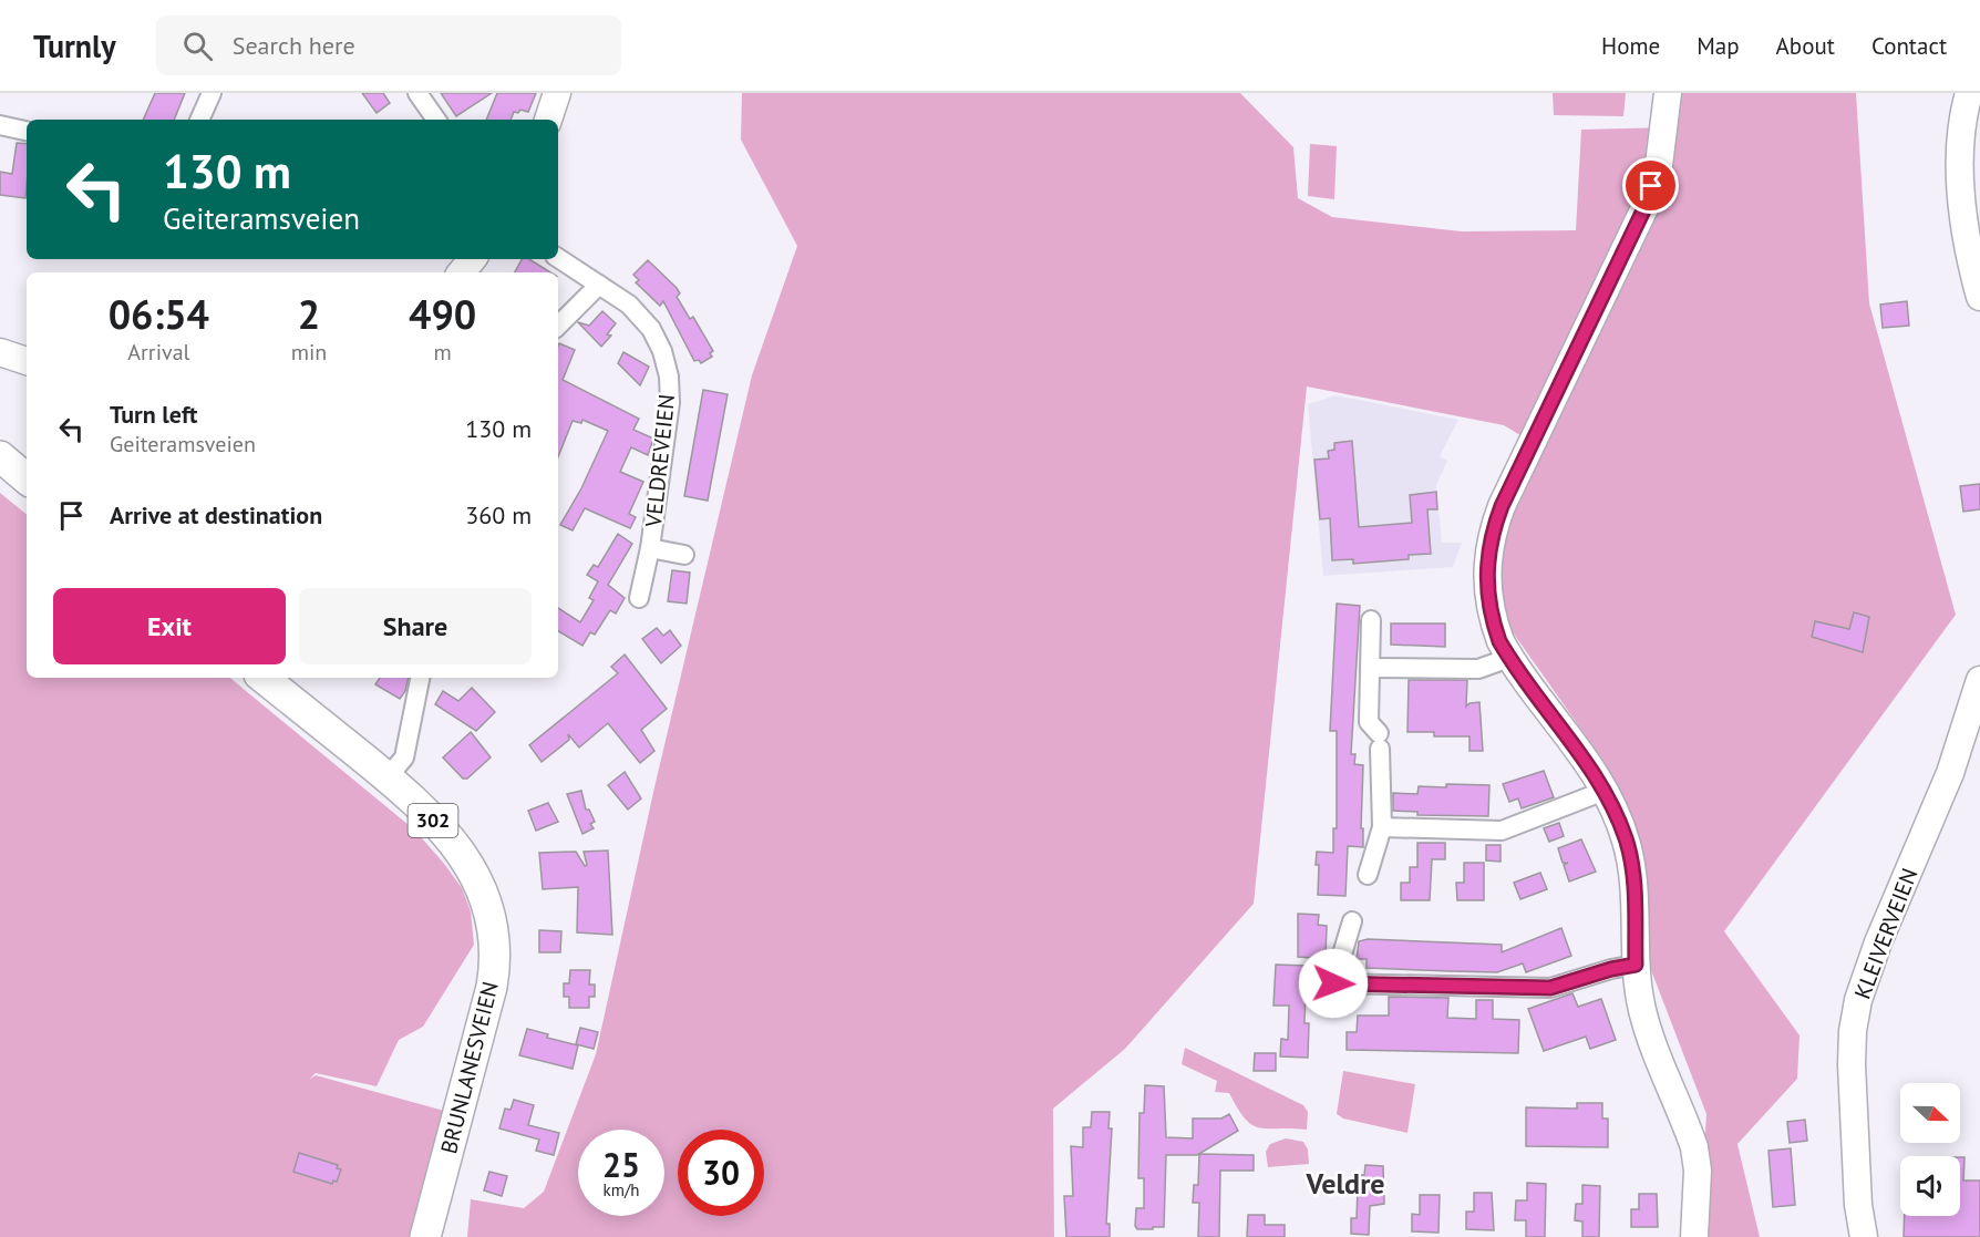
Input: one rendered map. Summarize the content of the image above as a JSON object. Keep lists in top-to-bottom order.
{
  "streets": {
    "main road": ["302", "BRUNLANESVEIEN"],
    "street": ["VELDREVEIEN", "KLEIVERVEIEN"]
  },
  "districts": ["Veldre"],
  "north": "right",
  "page": {
    "header": "Turnly",
    "search": "Search here",
    "nav": [
      "Home",
      "Map",
      "About",
      "Contact"
    ],
    "turn": ["130 m", "Geiteramsveien"],
    "eta": [
      "06:54",
      "Arrival",
      "2",
      "min",
      "490",
      "m"
    ],
    "list": [
      {
        "name": "Turn left",
        "note": "Geiteramsveien",
        "value": "130 m"
      },
      {
        "name": "Arrive at destination",
        "value": "360 m"
      }
    ],
    "buttons": ["Exit", "Share"],
    "speed": "25 km/h",
    "limit": "30"
  }
}
